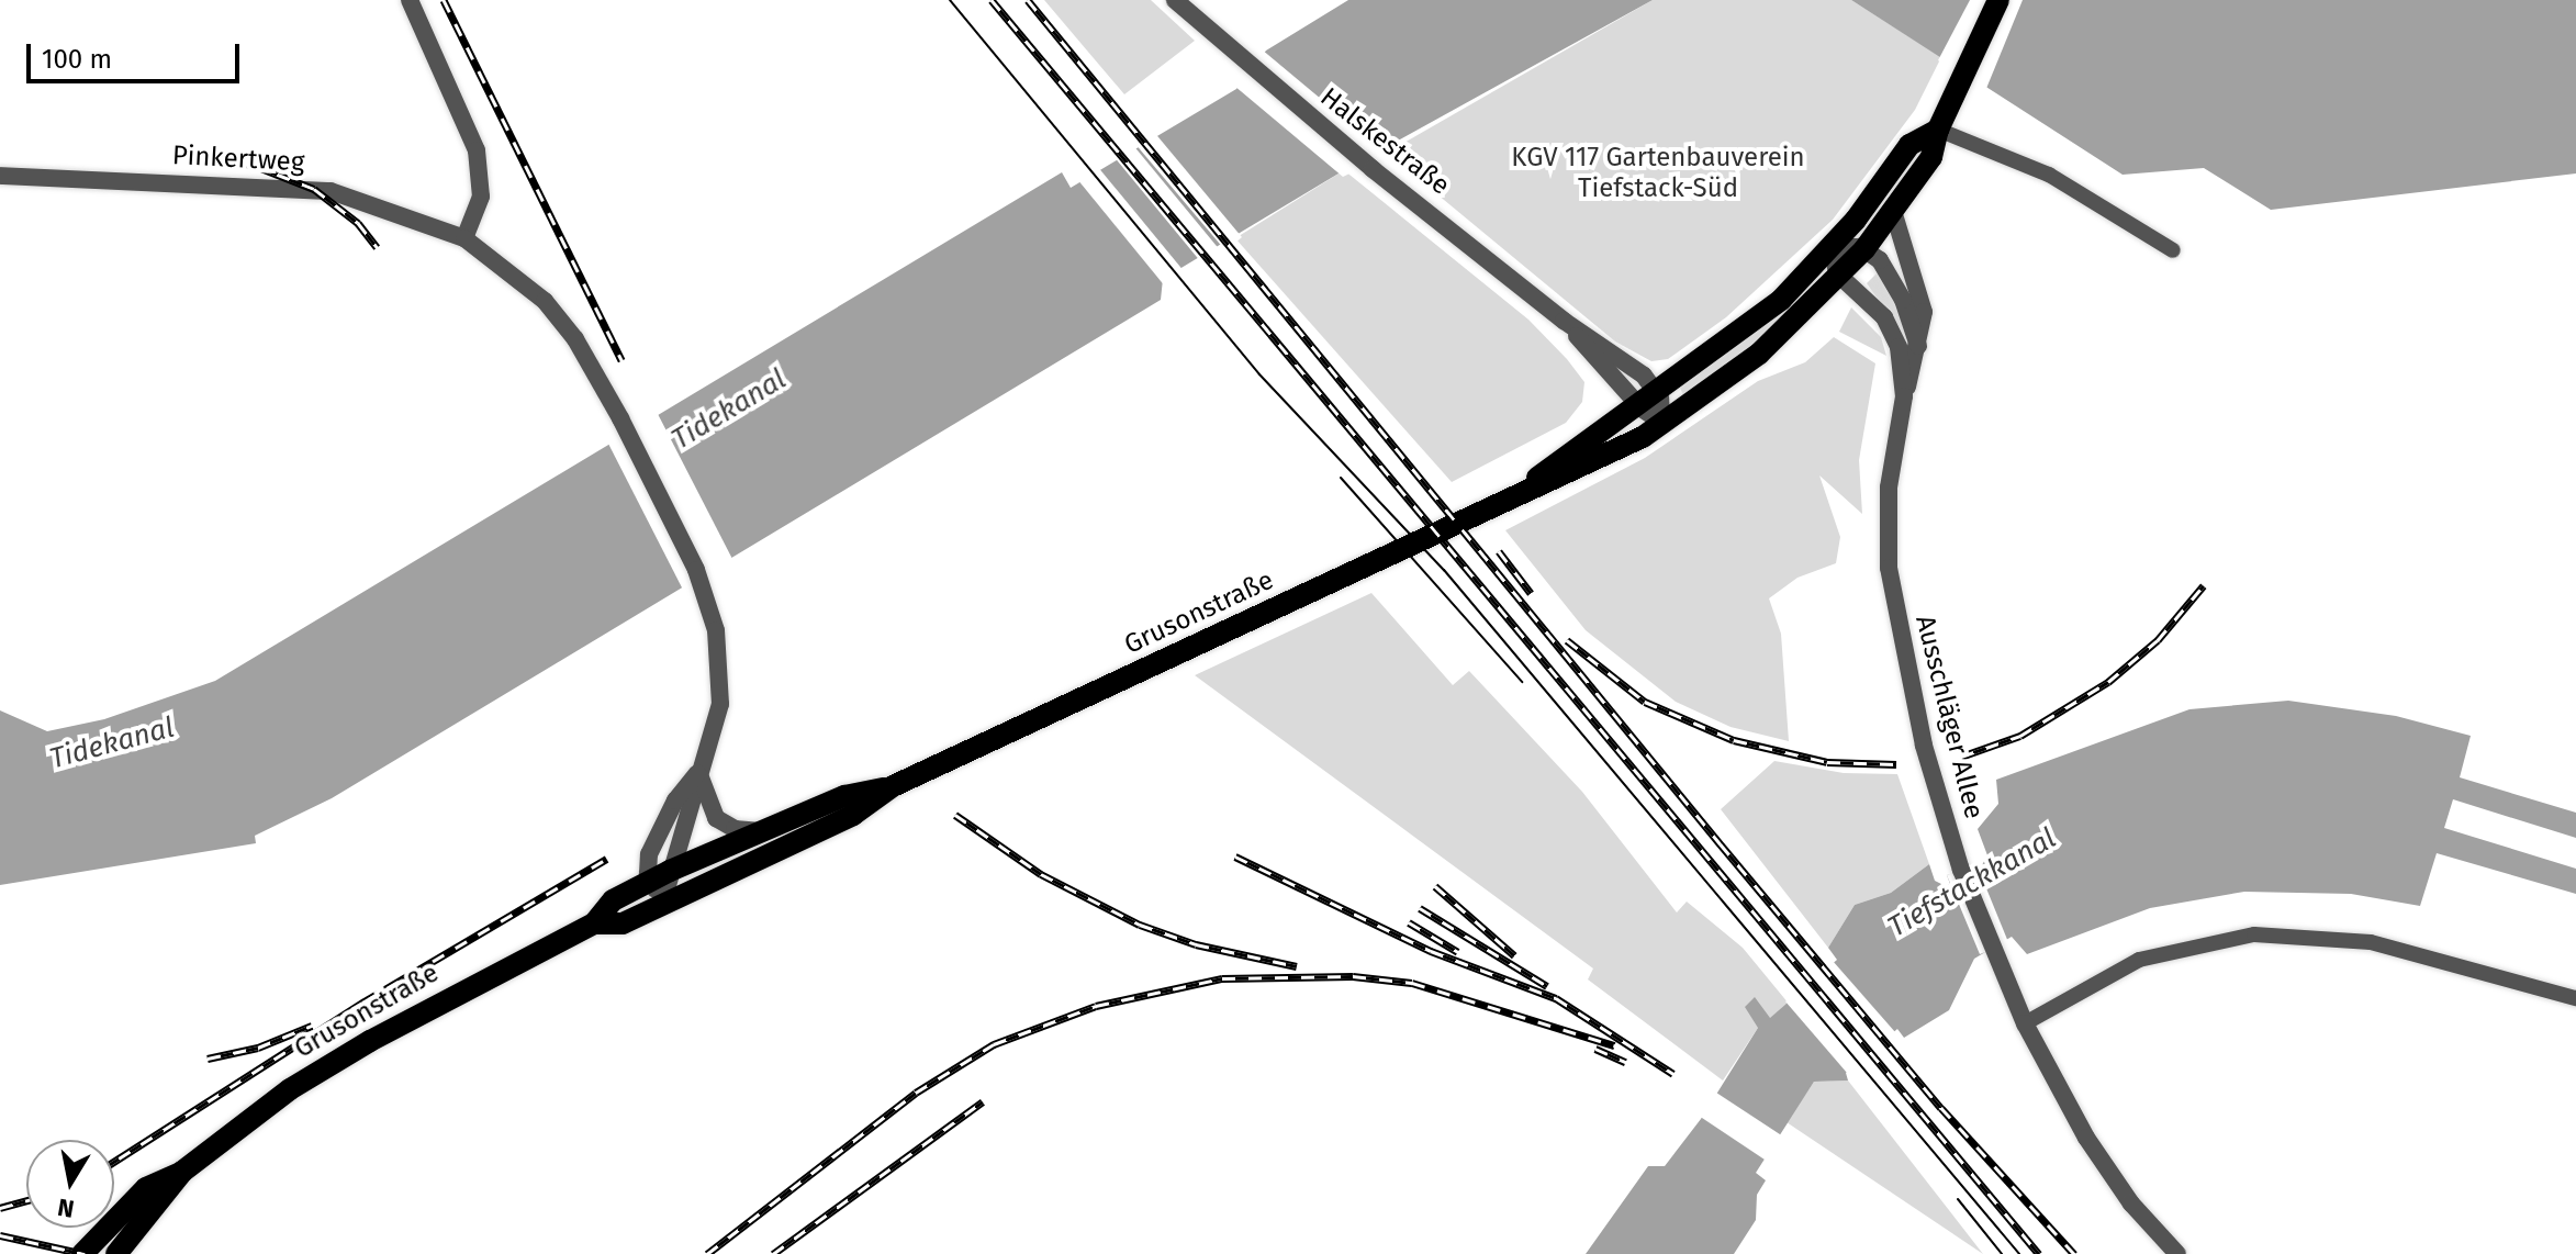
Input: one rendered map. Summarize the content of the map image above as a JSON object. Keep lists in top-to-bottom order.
{
  "streets": {
    "main road": ["Grusonstraße"],
    "street": ["Halskestraße", "Pinkertweg", "Ausschläger Allee"]
  },
  "crossings": [
    ["Halskestraße", "Grusonstraße"],
    ["Pinkertweg", "Grusonstraße"],
    ["Grusonstraße", "Ausschläger Allee"]
  ],
  "water": ["Tidekanal", "Tiefstackkanal"],
  "parks": ["KGV 117 Gartenbauverein Tiefstack-Süd"],
  "scale_bar": "100 m",
  "north": "bottom"
}
